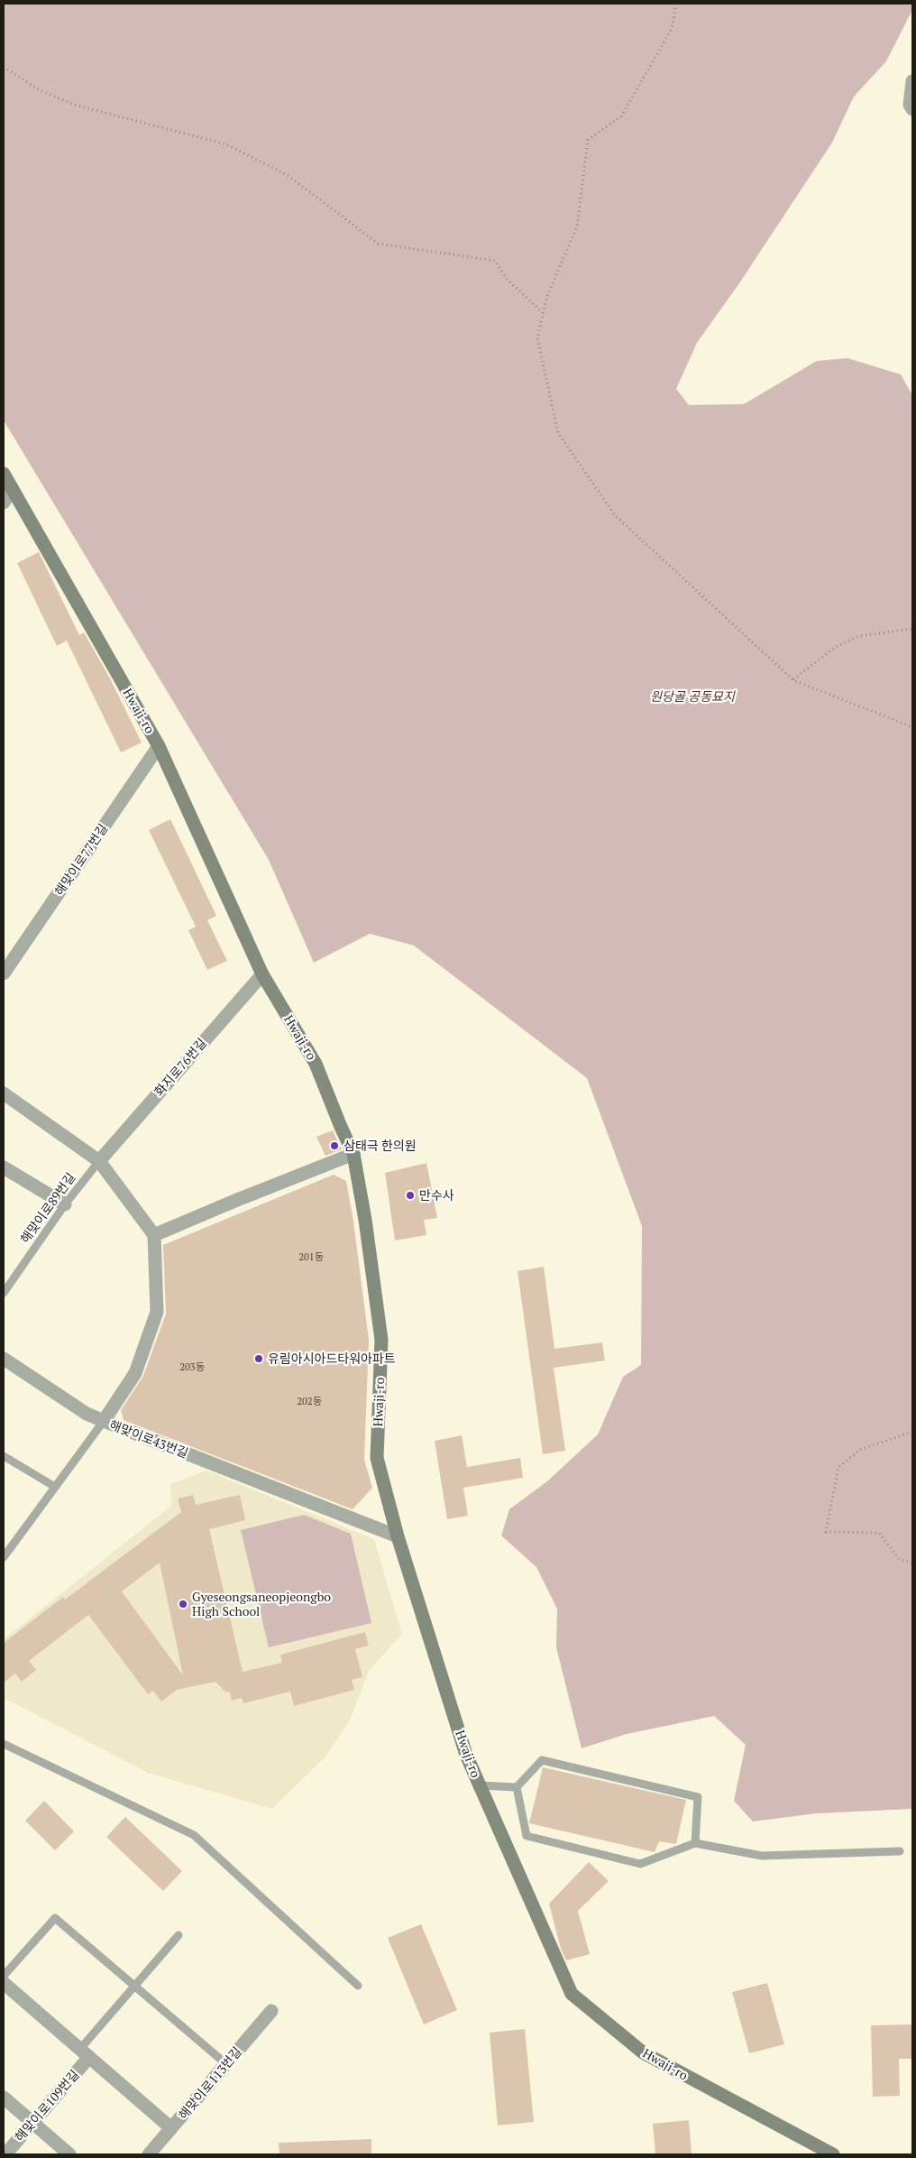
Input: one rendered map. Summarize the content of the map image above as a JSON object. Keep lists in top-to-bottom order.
{
  "streets": {
    "street": [
      "Hwaji-ro",
      "해맞이로77번길",
      "화지로76번길",
      "해맞이로43번길",
      "해맞이로113번길",
      "해맞이로109번길"
    ],
    "lane": ["해맞이로89번길"]
  },
  "crossings": [
    ["Hwaji-ro", "해맞이로77번길"],
    ["Hwaji-ro", "화지로76번길"],
    ["Hwaji-ro", "해맞이로43번길"],
    ["화지로76번길", "해맞이로89번길"]
  ],
  "parks": ["원당골 공동묘지"],
  "places": [
    "삼태극 한의원",
    "만수사",
    "유림아시아드타워아파트",
    "Gyeseongsaneopjeongbo High School"
  ],
  "house_numbers": ["201동", "203동", "202동"]
}
